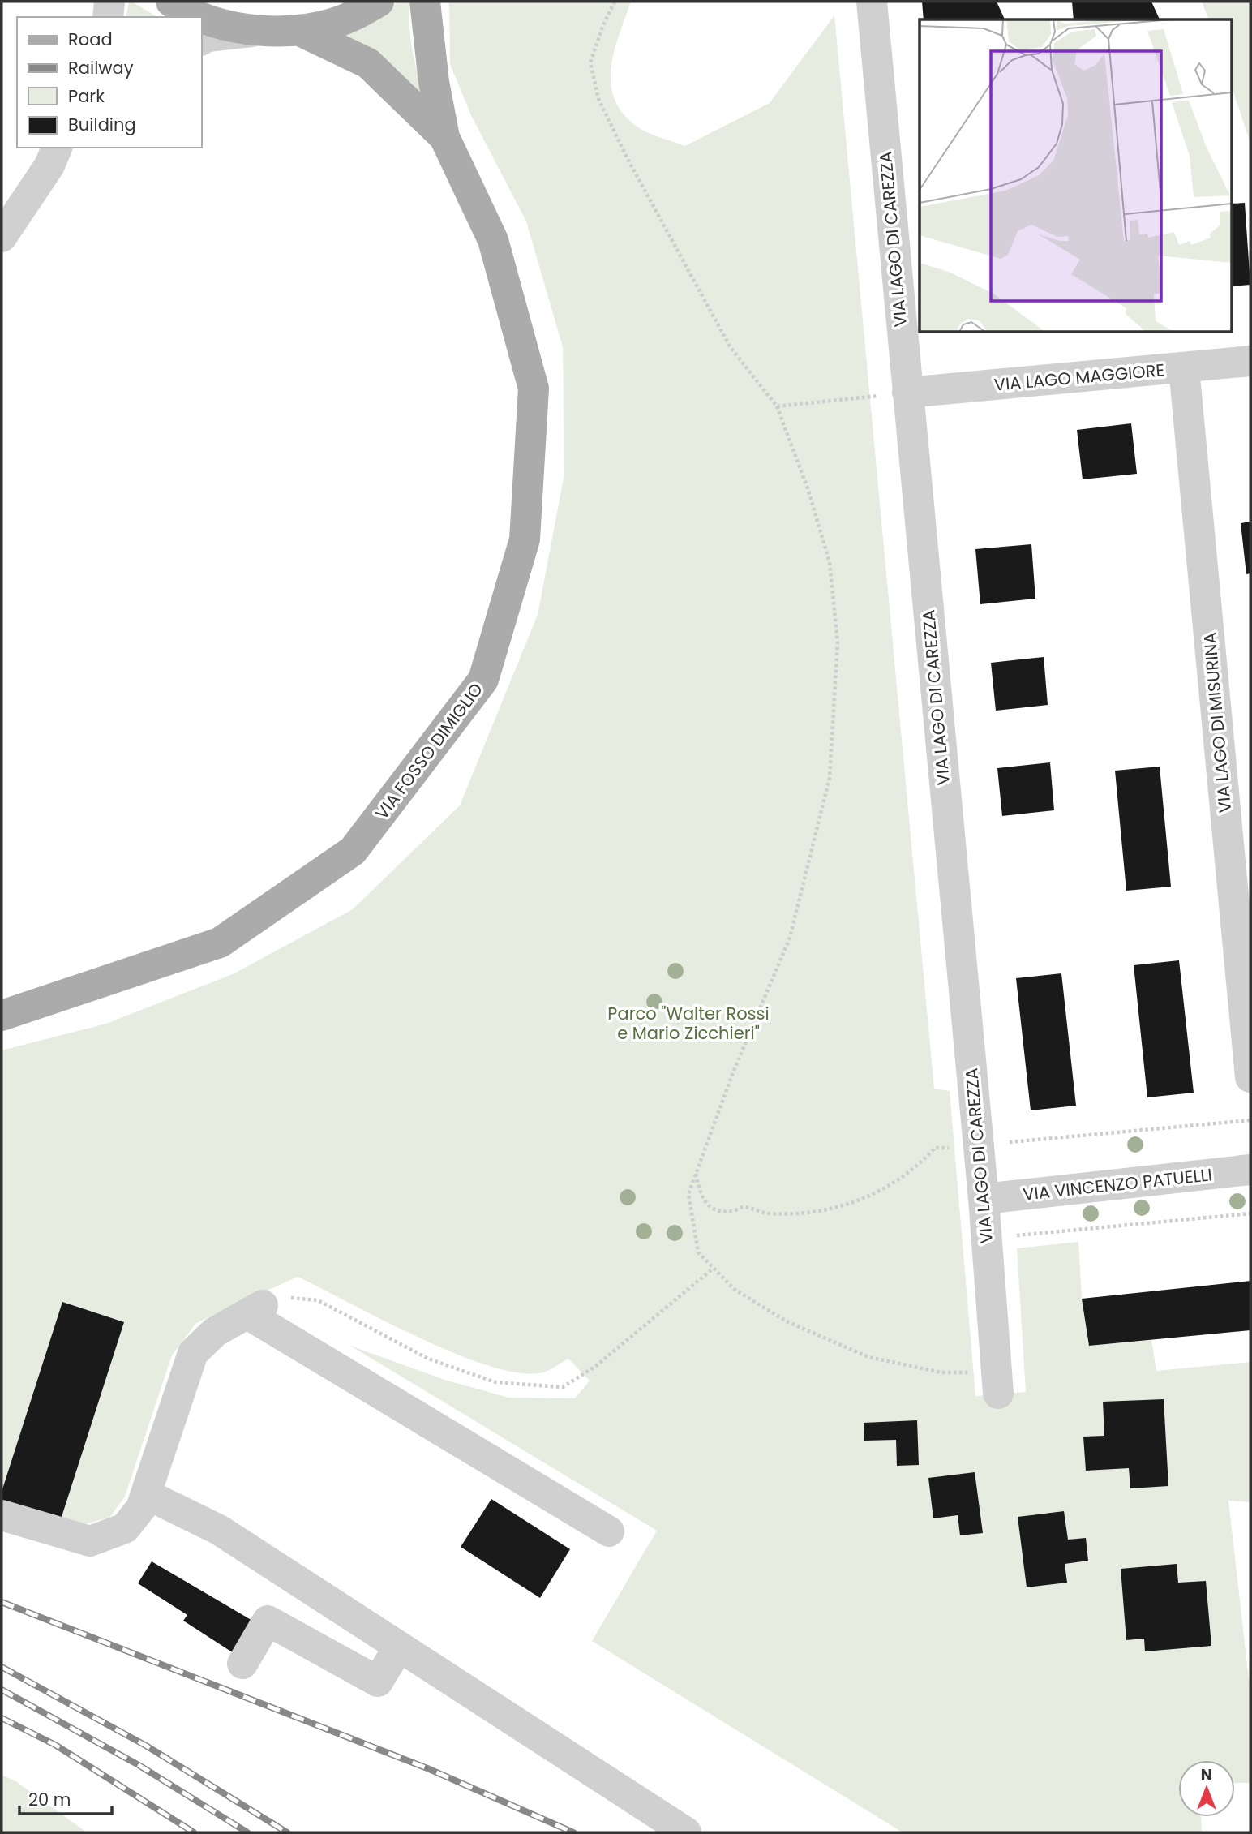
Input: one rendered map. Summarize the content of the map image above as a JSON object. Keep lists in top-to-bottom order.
{
  "streets": {
    "main road": ["VIA FOSSO DIMIGLIO"],
    "street": [
      "VIA LAGO DI CAREZZA",
      "VIA LAGO MAGGIORE",
      "VIA LAGO DI MISURINA",
      "VIA VINCENZO PATUELLI"
    ]
  },
  "crossings": [
    ["VIA LAGO DI CAREZZA", "VIA LAGO MAGGIORE"],
    ["VIA LAGO DI CAREZZA", "VIA VINCENZO PATUELLI"],
    ["VIA LAGO MAGGIORE", "VIA LAGO DI MISURINA"]
  ],
  "parks": ["Parco \"Walter Rossi e Mario Zicchieri\""],
  "legend": [
    "Road",
    "Railway",
    "Park",
    "Building"
  ],
  "scale_bar": "20 m",
  "north": "top"
}
